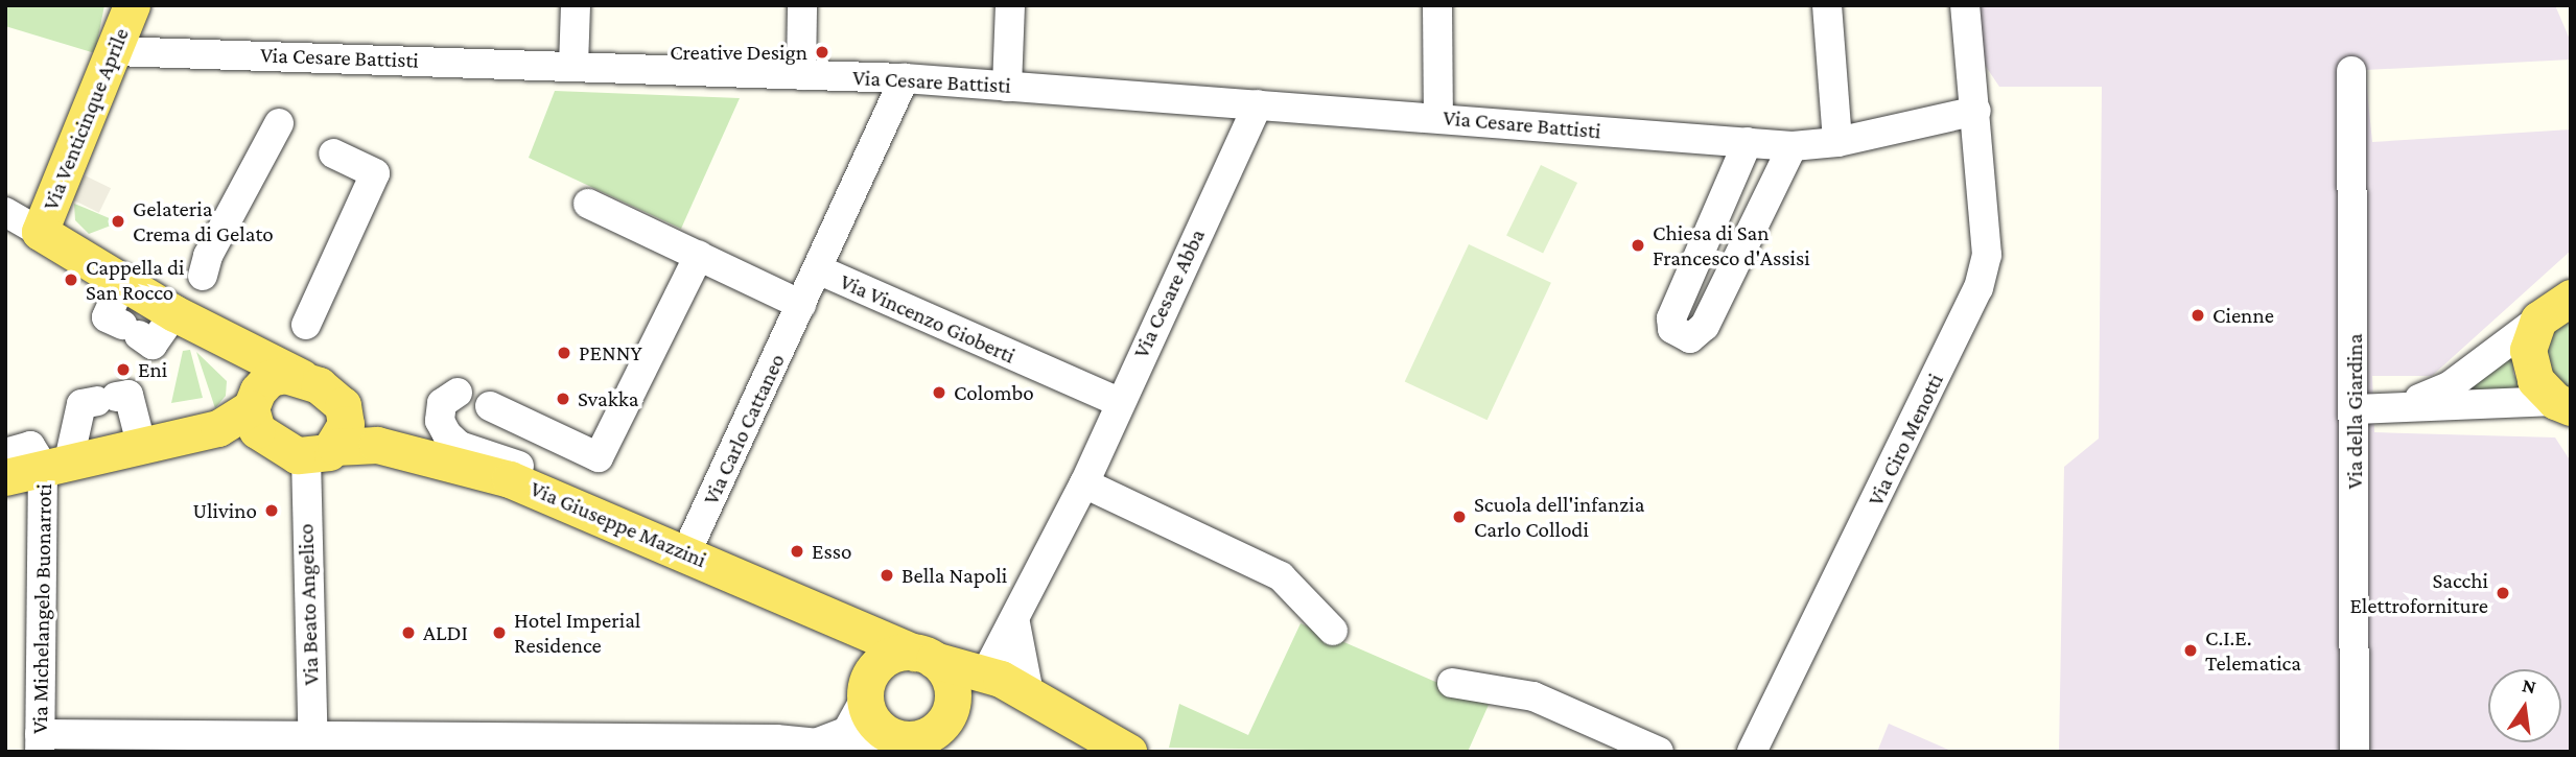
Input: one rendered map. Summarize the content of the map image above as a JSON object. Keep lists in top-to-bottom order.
{
  "streets": {
    "main road": ["Via Venticinque Aprile", "Via Giuseppe Mazzini"],
    "street": [
      "Via Cesare Battisti",
      "Via Cesare Abba",
      "Via Vincenzo Gioberti",
      "Via della Giardina",
      "Via Carlo Cattaneo",
      "Via Ciro Menotti",
      "Via Beato Angelico",
      "Via Michelangelo Buonarroti"
    ]
  },
  "crossings": [
    ["Via Cesare Battisti", "Via Venticinque Aprile"],
    ["Via Cesare Battisti", "Via Cesare Abba"],
    ["Via Cesare Battisti", "Via Carlo Cattaneo"],
    ["Via Cesare Battisti", "Via Ciro Menotti"],
    ["Via Cesare Abba", "Via Vincenzo Gioberti"],
    ["Via Cesare Abba", "Via Giuseppe Mazzini"],
    ["Via Vincenzo Gioberti", "Via Carlo Cattaneo"],
    ["Via Carlo Cattaneo", "Via Giuseppe Mazzini"],
    ["Via Giuseppe Mazzini", "Via Beato Angelico"],
    ["Via Giuseppe Mazzini", "Via Michelangelo Buonarroti"]
  ],
  "places": [
    "Creative Design",
    "Gelateria Crema di Gelato",
    "Chiesa di San Francesco d'Assisi",
    "Cappella di San Rocco",
    "Cienne",
    "PENNY",
    "Eni",
    "Colombo",
    "Svakka",
    "Ulivino",
    "Scuola dell'infanzia Carlo Collodi",
    "Esso",
    "Bella Napoli",
    "Sacchi Elettroforniture",
    "ALDI",
    "Hotel Imperial Residence",
    "C.I.E. Telematica"
  ],
  "north": "top"
}
